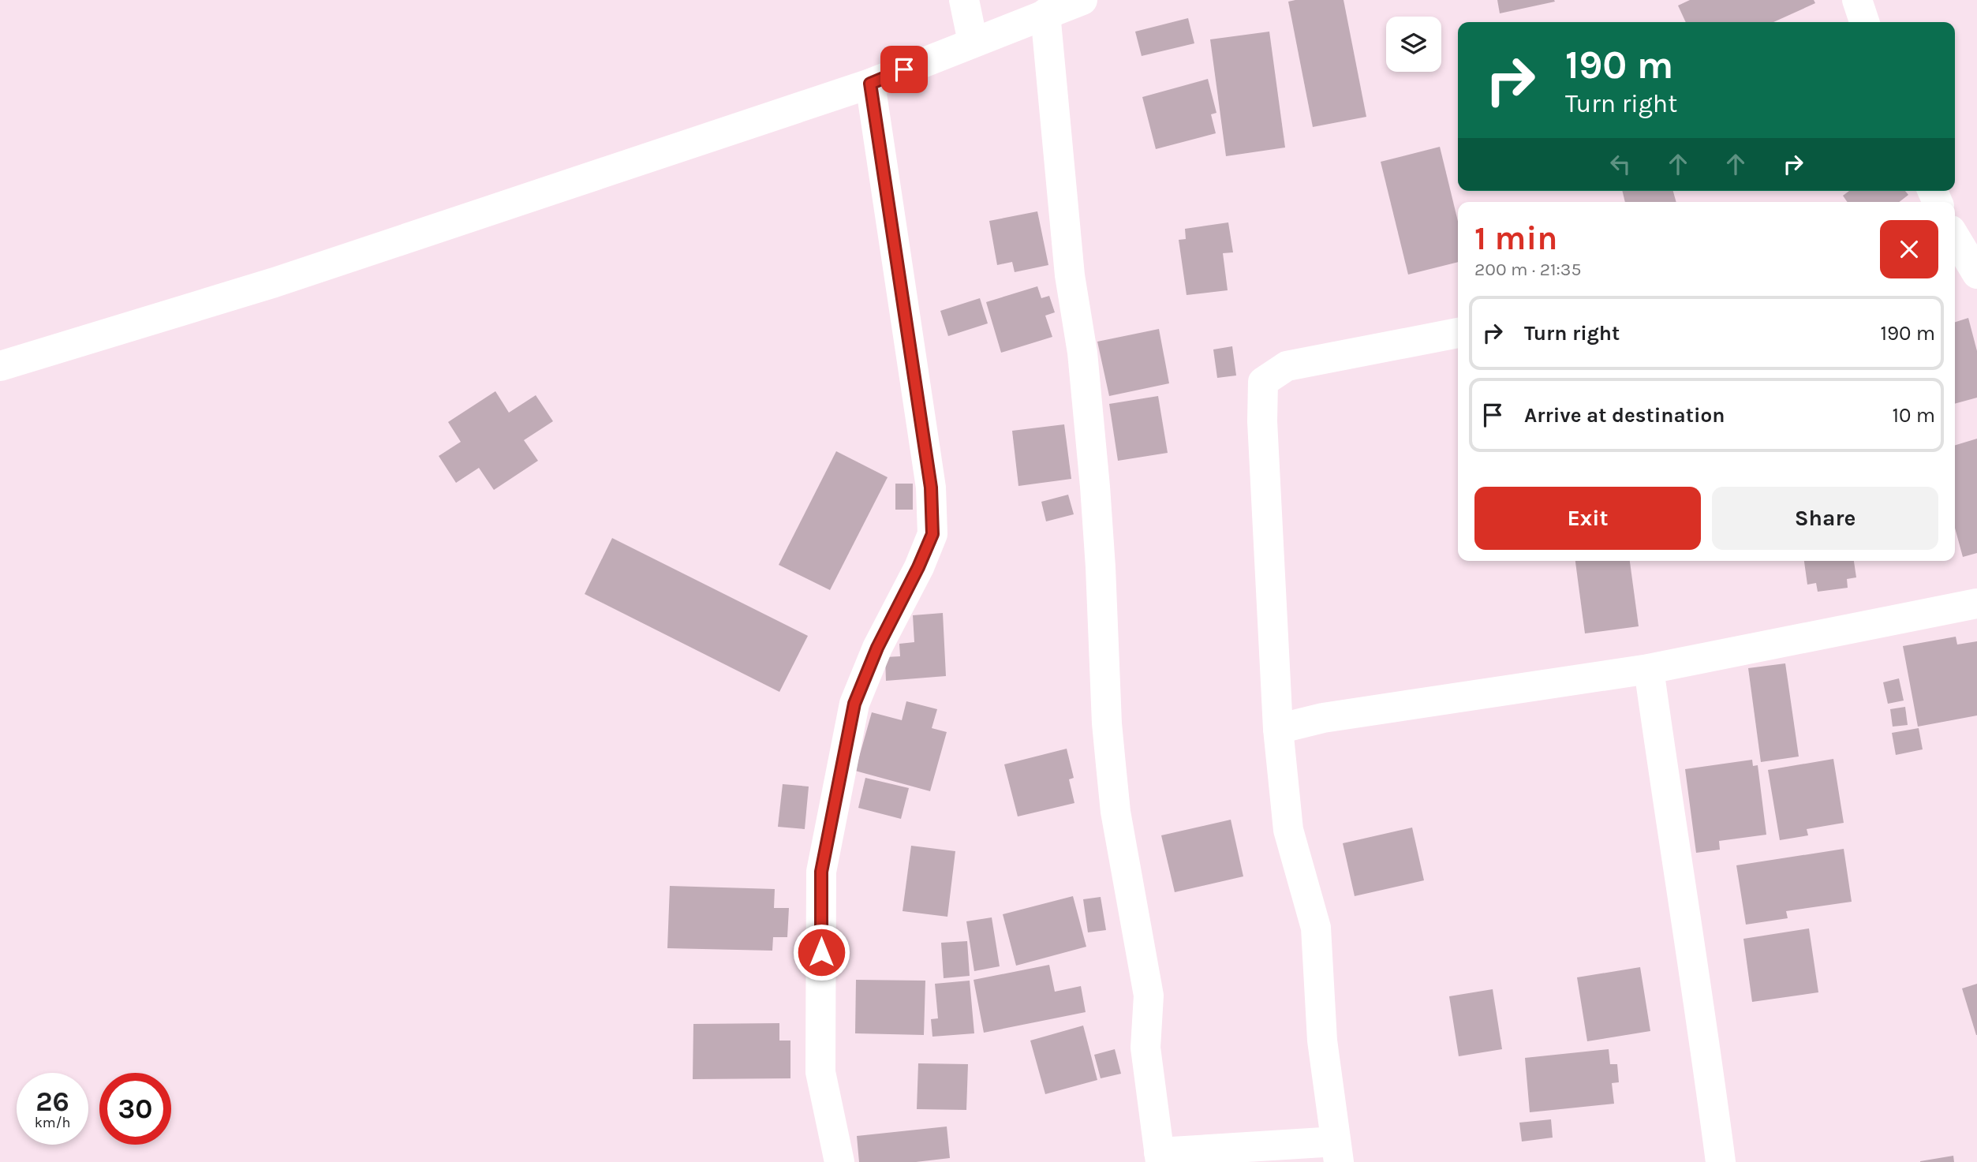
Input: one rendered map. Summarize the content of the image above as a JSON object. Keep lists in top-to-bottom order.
{
  "page": {
    "turn": ["190 m", "Turn right"],
    "heading": ["1 min", "200 m · 21:35"],
    "list": [
      {
        "name": "Turn right",
        "value": "190 m"
      },
      {
        "name": "Arrive at destination",
        "value": "10 m"
      }
    ],
    "buttons": ["Exit", "Share"],
    "speed": "26 km/h",
    "limit": "30"
  }
}
